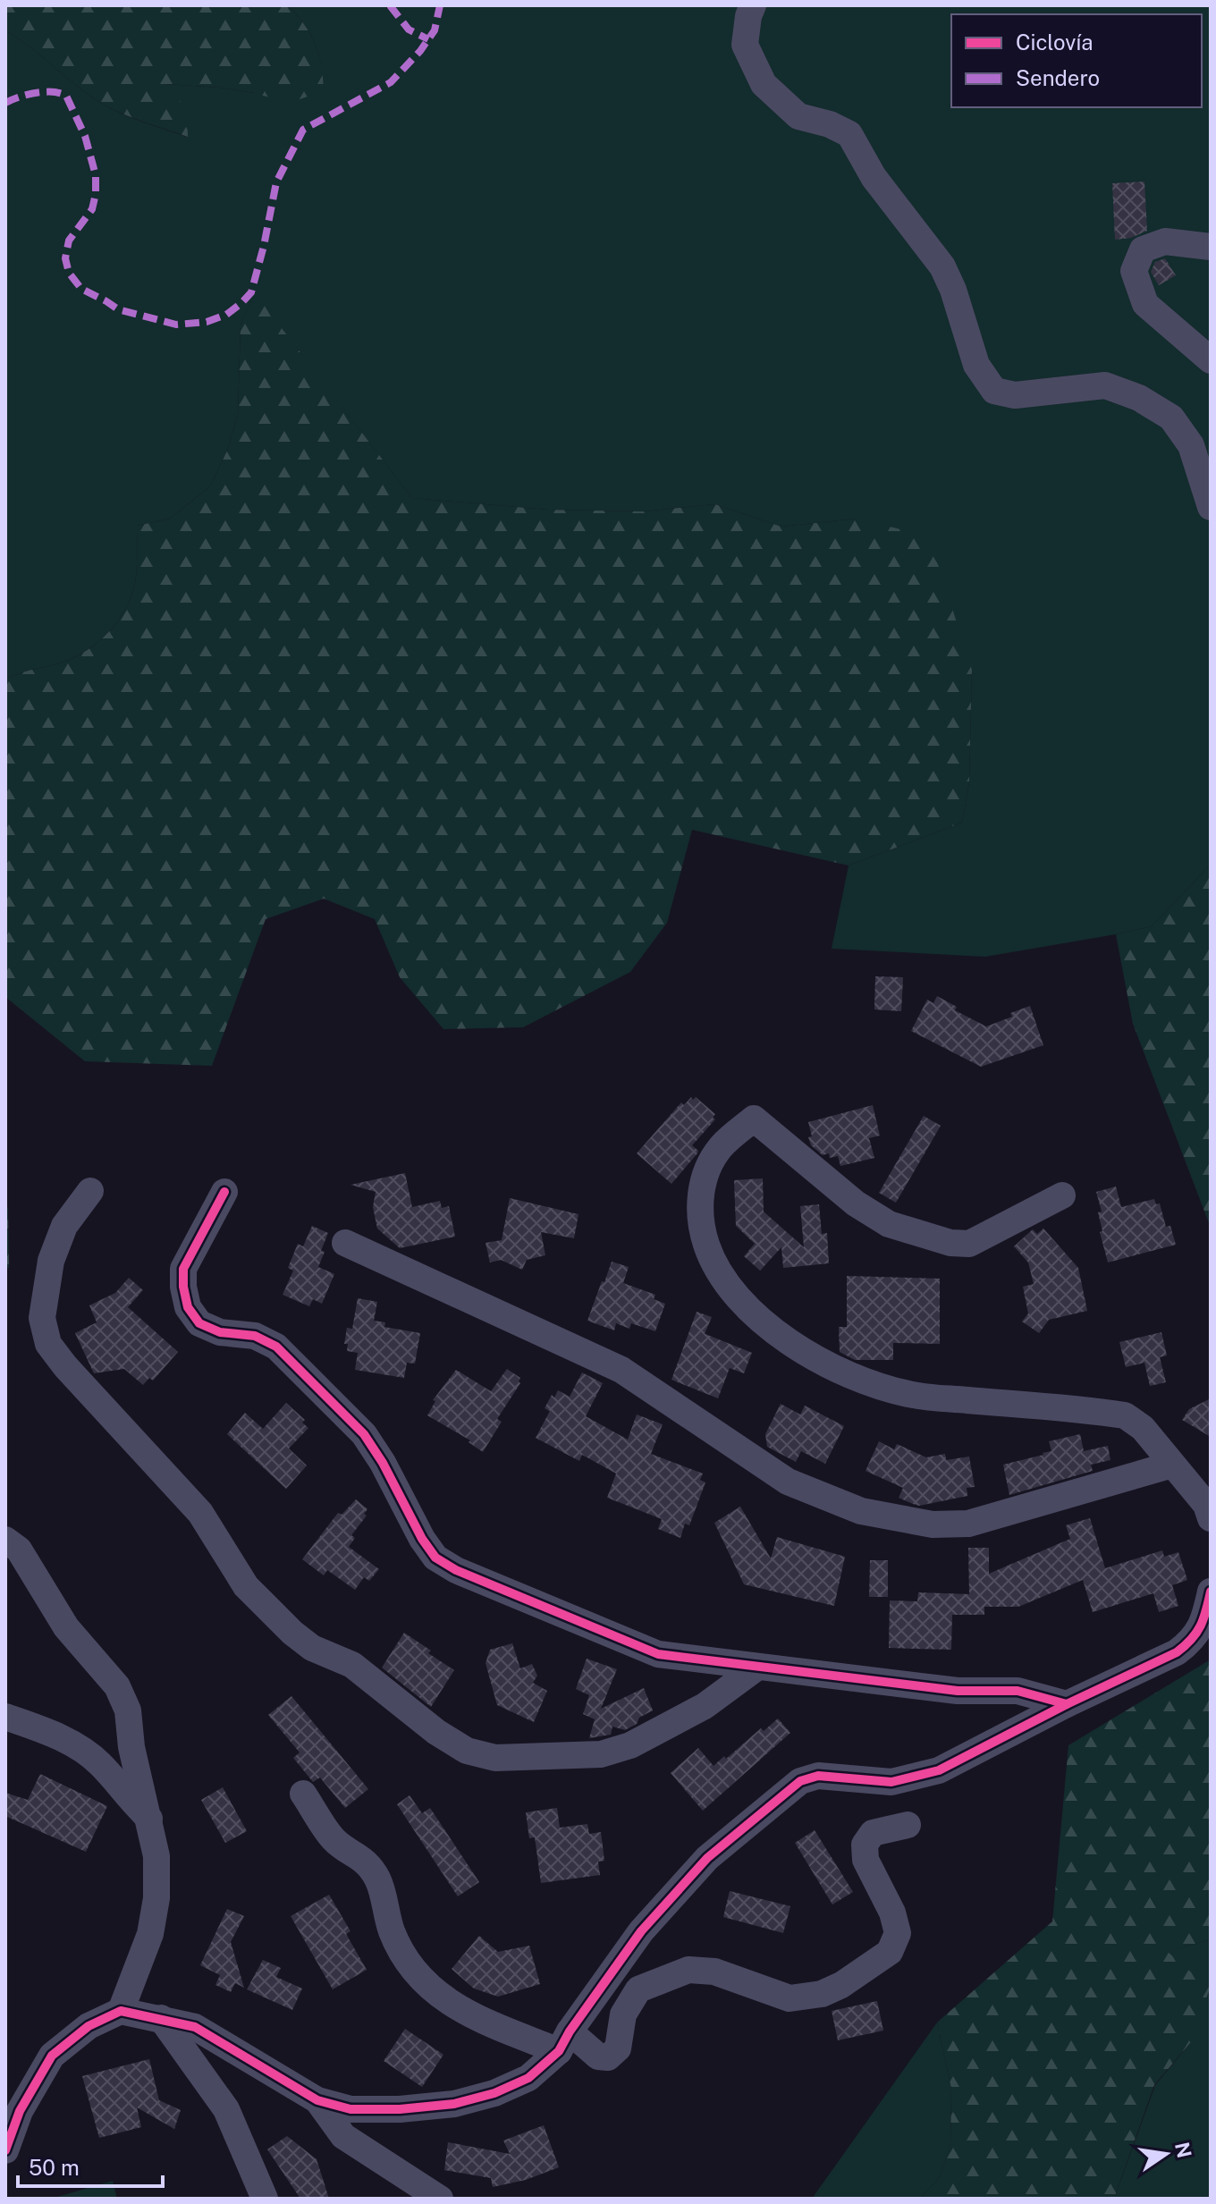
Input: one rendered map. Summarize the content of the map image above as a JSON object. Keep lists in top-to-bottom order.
{
  "legend": ["Ciclovía", "Sendero"],
  "scale_bar": "50 m",
  "north": "right"
}
